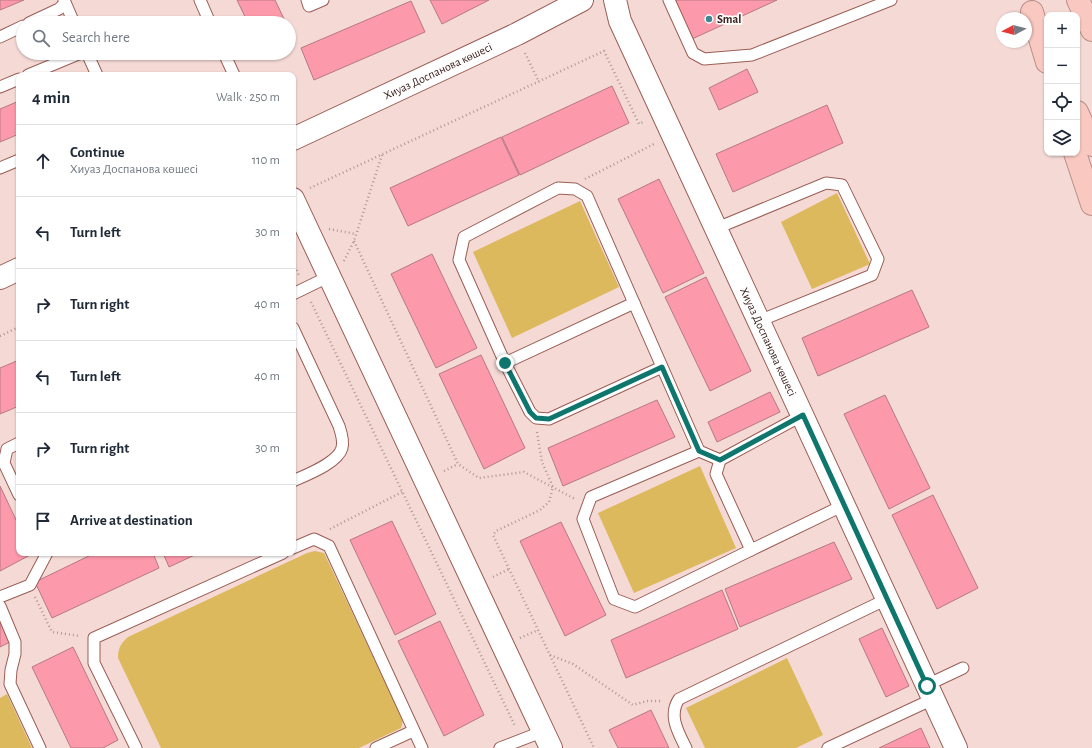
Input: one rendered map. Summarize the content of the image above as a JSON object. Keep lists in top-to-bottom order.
{
  "streets": {
    "street": ["Хиуаз Доспанова көшесі"]
  },
  "places": ["Smal"],
  "north": "left",
  "page": {
    "map_buttons": ["+", "−"],
    "search": "Search here",
    "heading": ["4 min", "Walk · 250 m"],
    "list": [
      ["Continue", "Хиуаз Доспанова көшесі", "110 m"],
      ["Turn left", "30 m"],
      ["Turn right", "40 m"],
      ["Turn left", "40 m"],
      ["Turn right", "30 m"],
      "Arrive at destination"
    ]
  }
}
